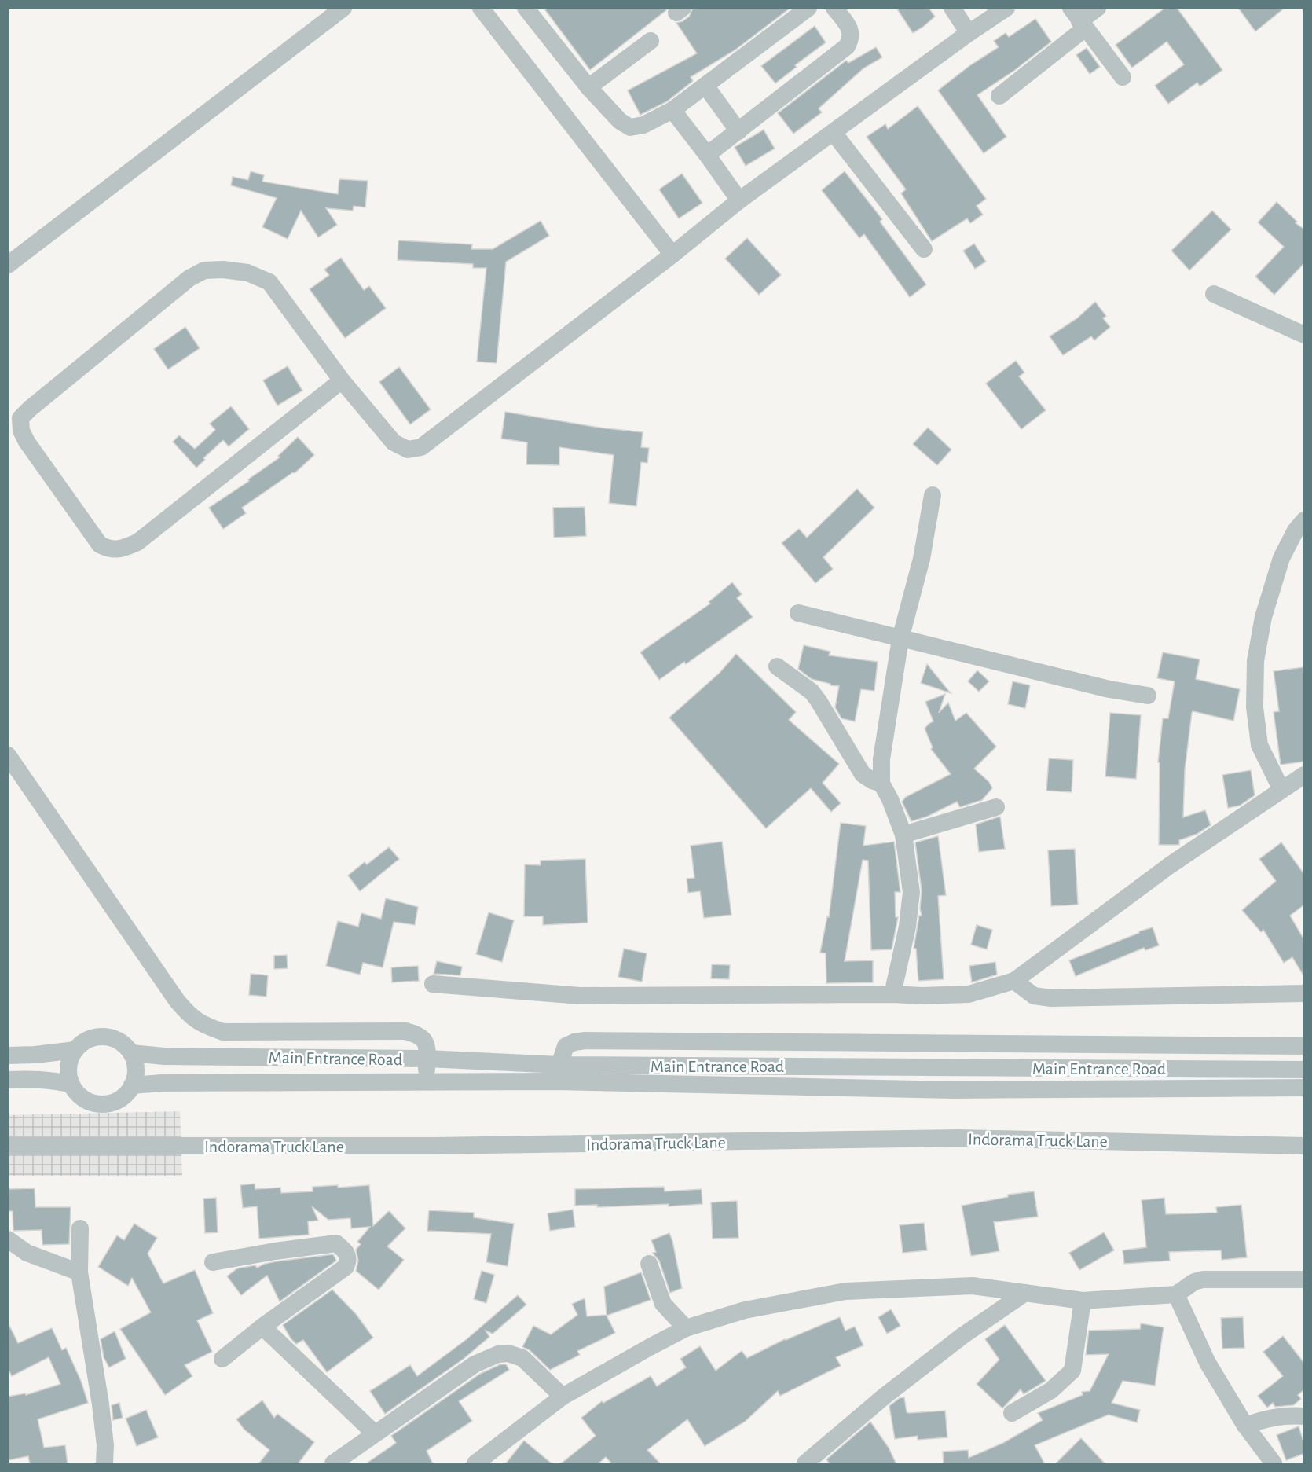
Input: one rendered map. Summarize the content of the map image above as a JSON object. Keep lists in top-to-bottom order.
{
  "streets": {
    "street": ["Main Entrance Road", "Indorama Truck Lane"]
  }
}
